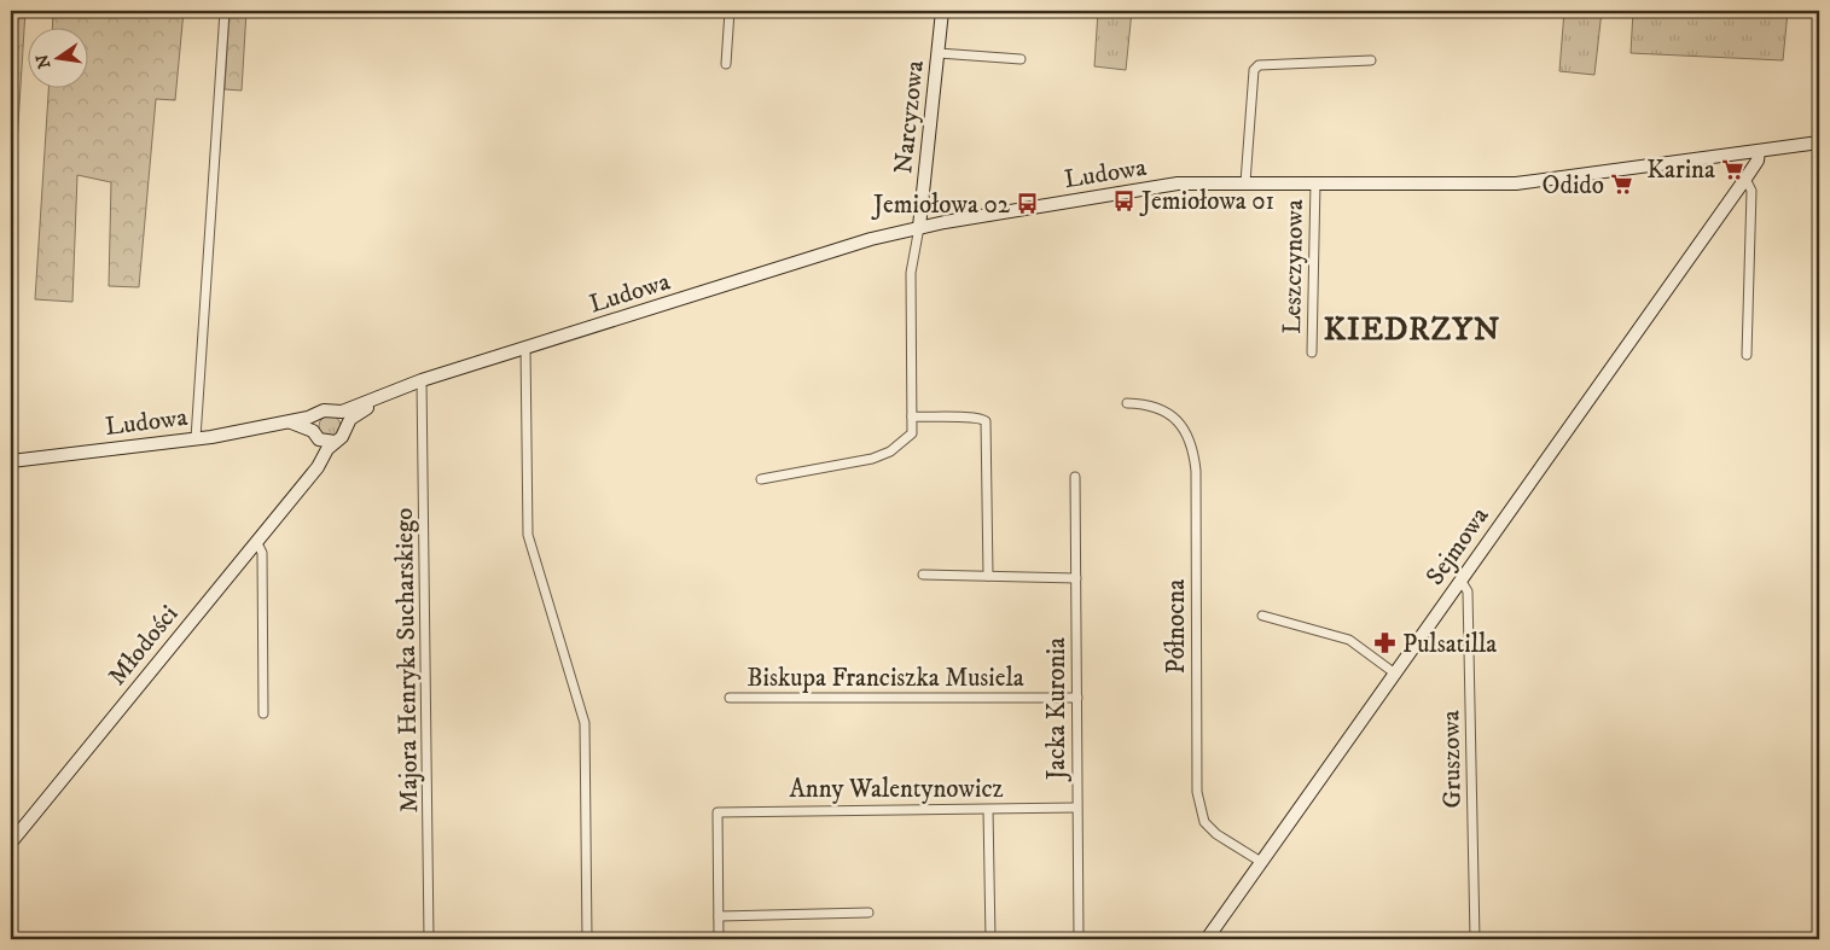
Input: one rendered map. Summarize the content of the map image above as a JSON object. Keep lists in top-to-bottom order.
{
  "streets": {
    "main road": [
      "Narcyzowa",
      "Ludowa",
      "Sejmowa",
      "Młodości"
    ],
    "street": [
      "Leszczynowa",
      "Północna",
      "Majora Henryka Sucharskiego",
      "Biskupa Franciszka Musiela",
      "Jacka Kuronia",
      "Gruszowa",
      "Anny Walentynowicz"
    ]
  },
  "crossings": [
    ["Narcyzowa", "Ludowa"],
    ["Ludowa", "Leszczynowa"],
    ["Ludowa", "Sejmowa"],
    ["Ludowa", "Młodości"],
    ["Ludowa", "Majora Henryka Sucharskiego"],
    ["Sejmowa", "Północna"],
    ["Sejmowa", "Gruszowa"],
    ["Biskupa Franciszka Musiela", "Jacka Kuronia"],
    ["Jacka Kuronia", "Anny Walentynowicz"]
  ],
  "districts": ["KIEDRZYN"],
  "places": {
    "supermarket": ["Karina", "Odido"],
    "bus stop": ["Jemiołowa 01", "Jemiołowa 02"],
    "pharmacy": ["Pulsatilla"]
  },
  "north": "left"
}
